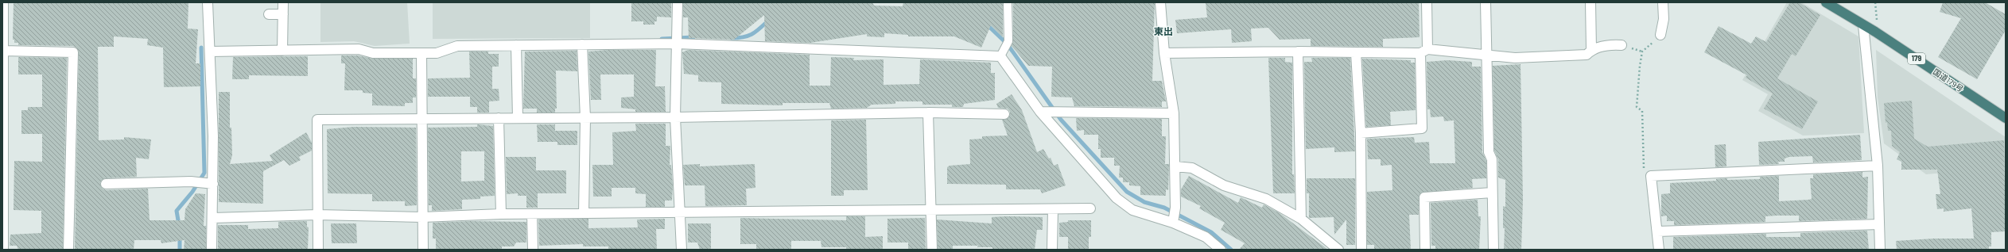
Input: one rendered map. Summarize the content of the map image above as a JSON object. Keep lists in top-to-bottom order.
{
  "streets": {
    "highway": ["179", "国道179号"]
  },
  "districts": ["東出"]
}
